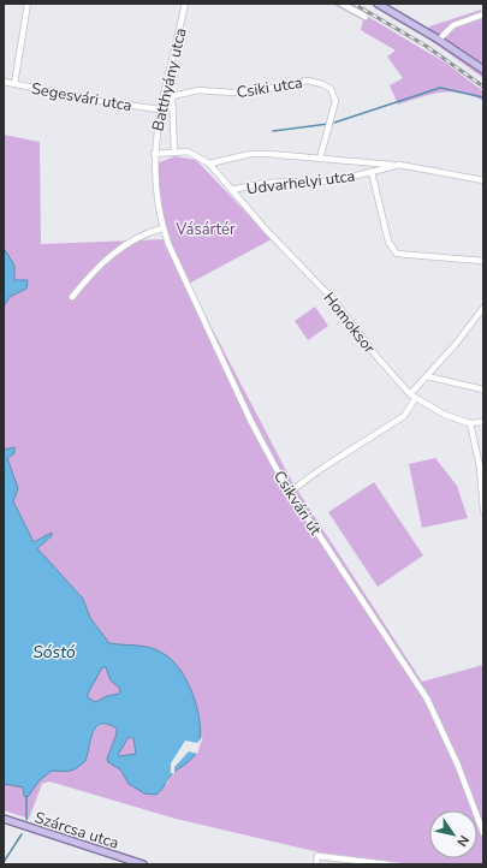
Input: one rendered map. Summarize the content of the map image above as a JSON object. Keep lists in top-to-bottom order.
{
  "streets": {
    "main road": ["Szárcsa utca"],
    "street": [
      "Batthyány utca",
      "Csiki utca",
      "Segesvári utca",
      "Udvarhelyi utca",
      "Homoksor",
      "Csikvári út"
    ]
  },
  "crossings": [
    ["Batthyány utca", "Csiki utca"],
    ["Batthyány utca", "Segesvári utca"],
    ["Batthyány utca", "Homoksor"],
    ["Batthyány utca", "Csikvári út"],
    ["Udvarhelyi utca", "Homoksor"],
    ["Homoksor", "Csikvári út"]
  ],
  "water": ["Sóstó"],
  "parks": ["Vásártér"],
  "north": "bottom right"
}
